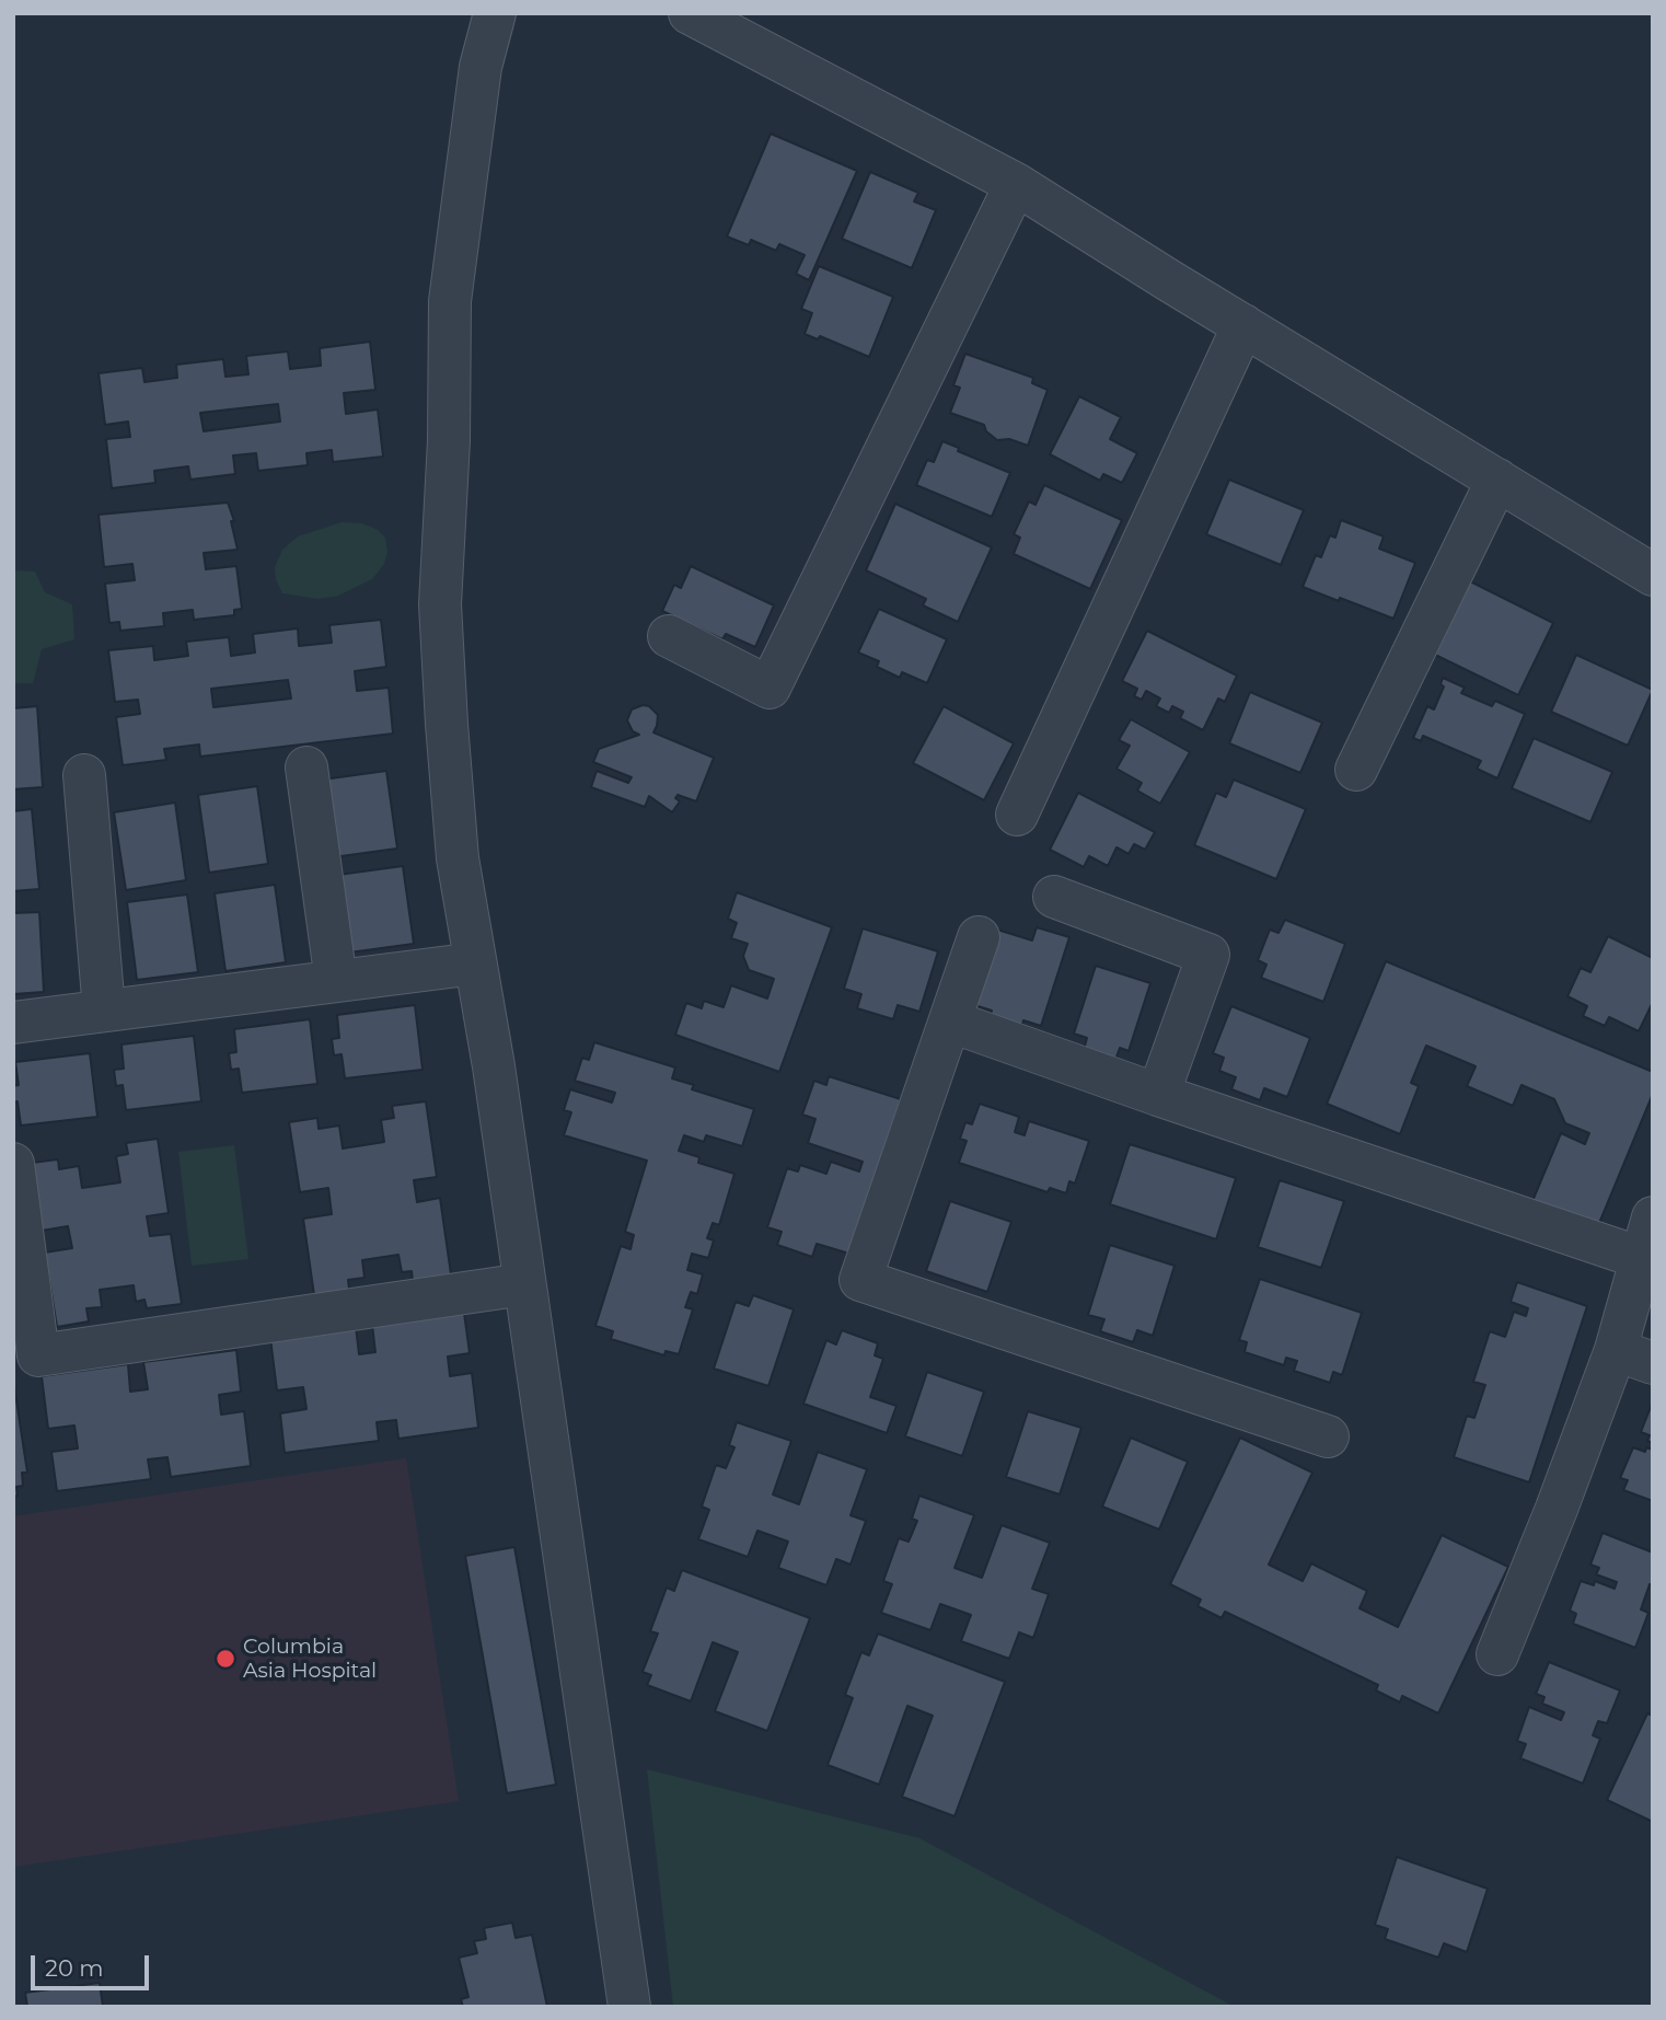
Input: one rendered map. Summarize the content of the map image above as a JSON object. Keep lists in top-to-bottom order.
{
  "places": ["Columbia Asia Hospital"],
  "scale_bar": "20 m"
}
